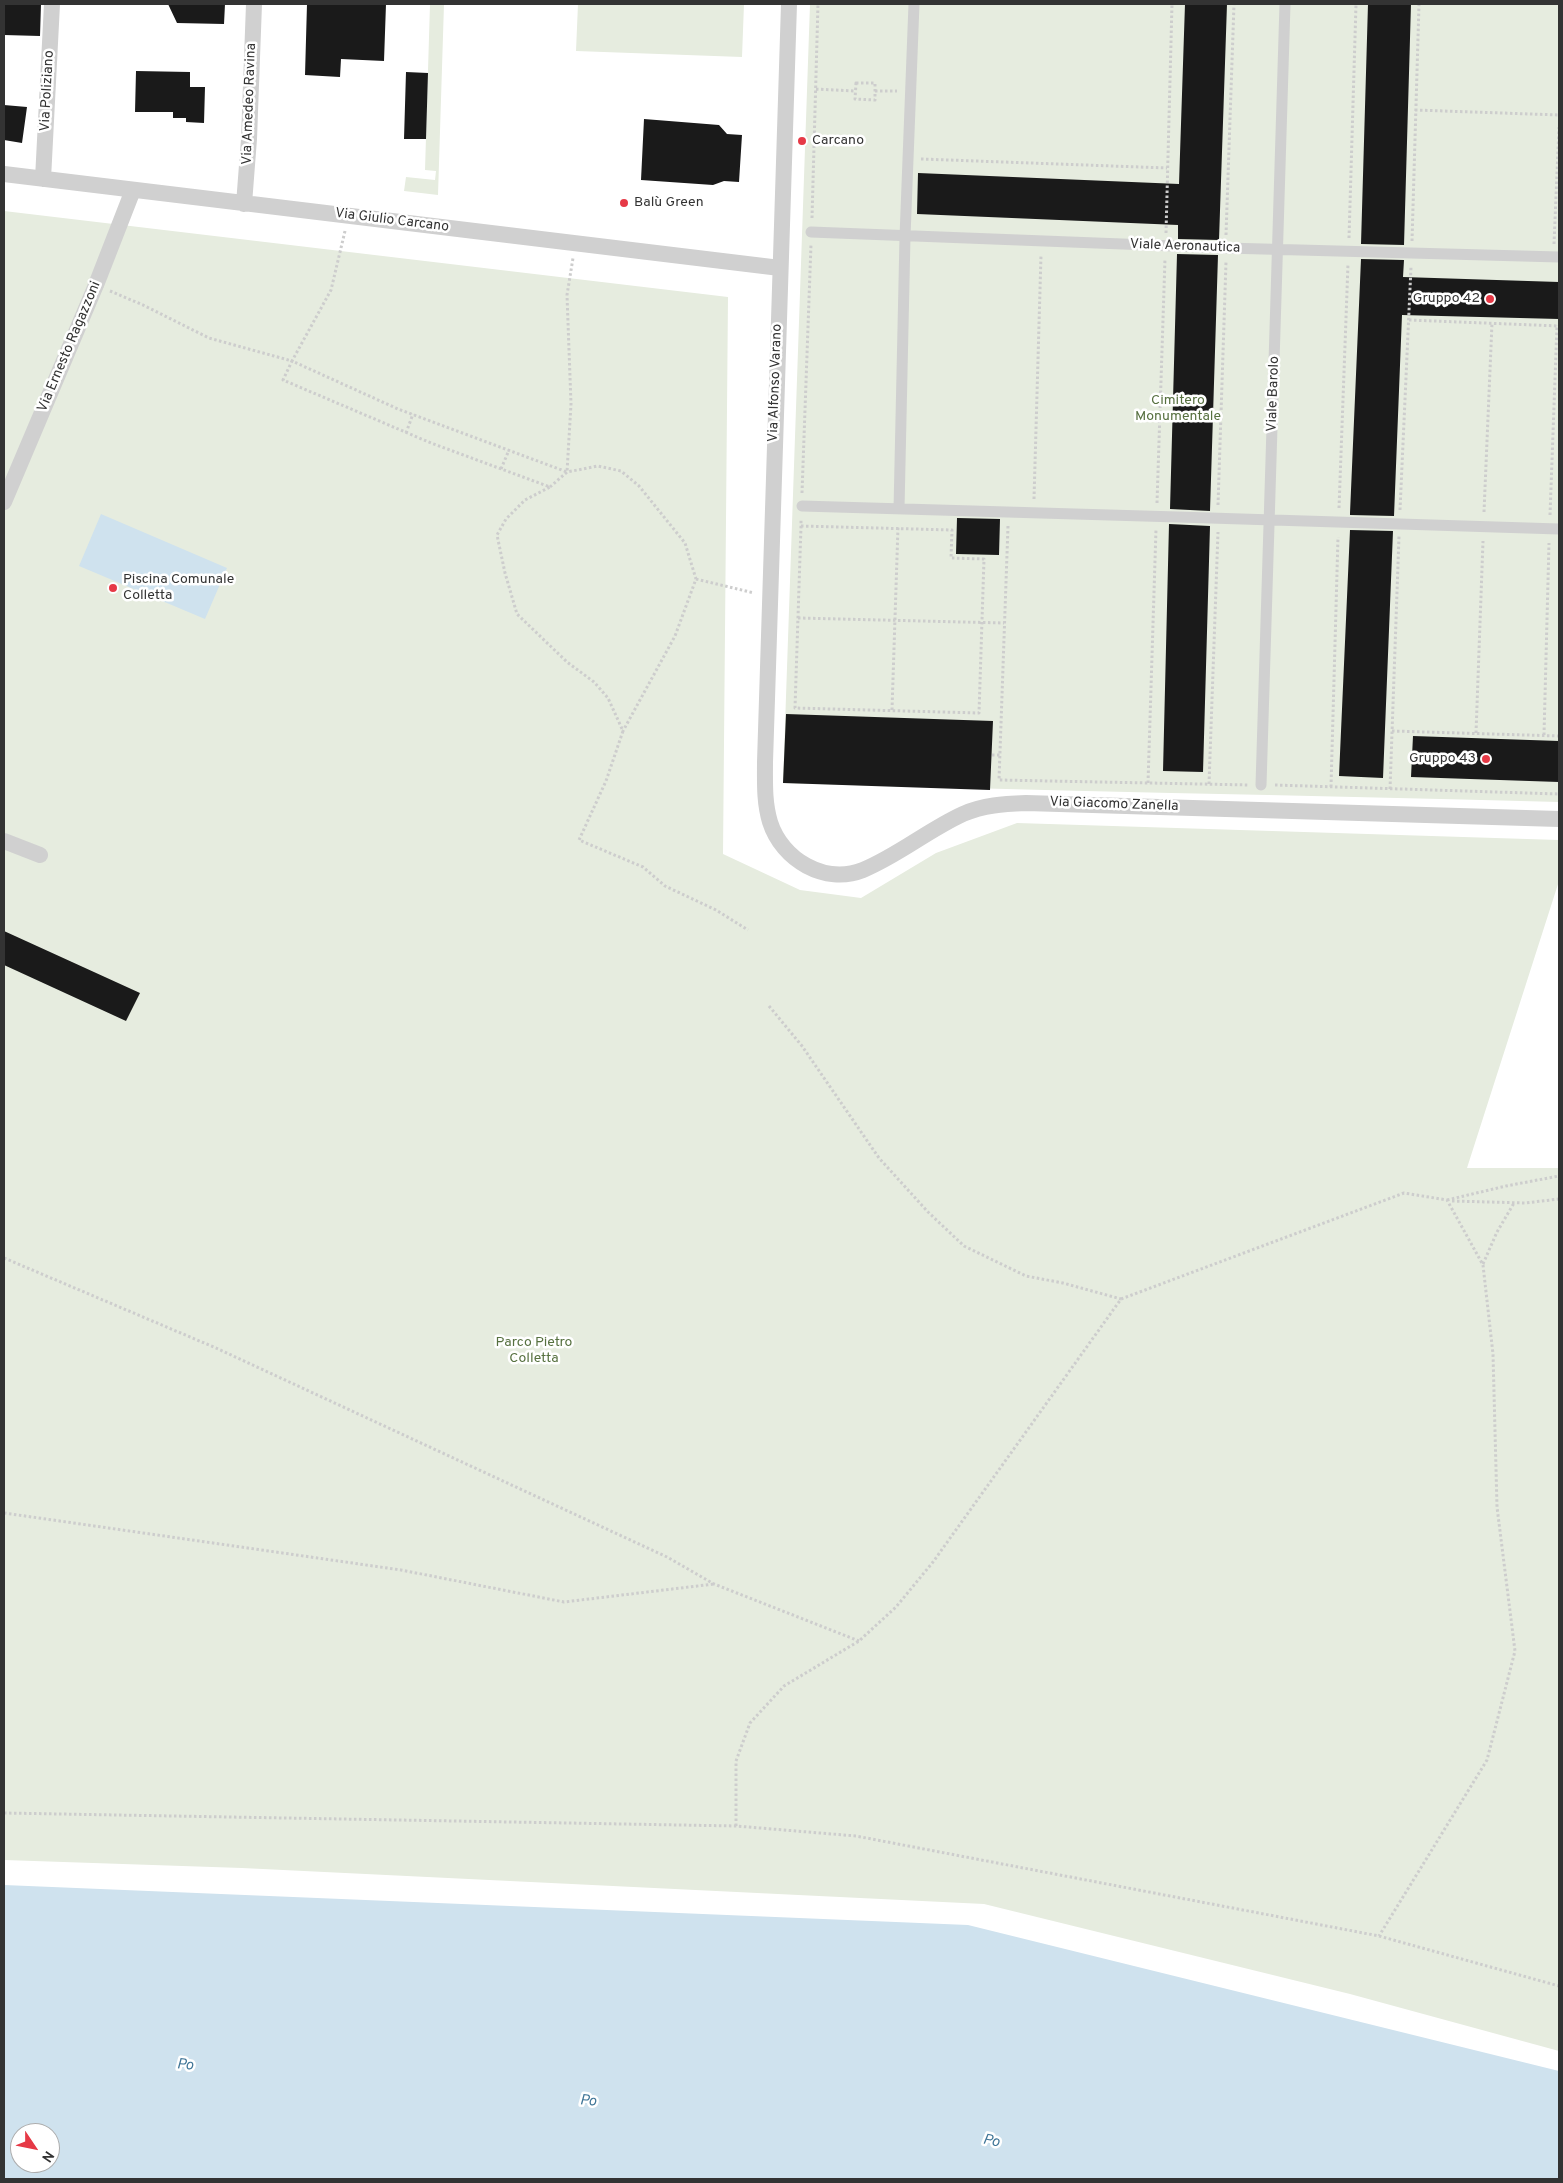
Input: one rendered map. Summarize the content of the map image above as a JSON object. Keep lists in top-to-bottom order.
{
  "streets": {
    "street": [
      "Via Poliziano",
      "Via Amedeo Ravina",
      "Via Giulio Carcano",
      "Viale Aeronautica",
      "Via Ernesto Ragazzoni",
      "Via Alfonso Varano",
      "Viale Barolo",
      "Via Giacomo Zanella"
    ]
  },
  "crossings": [
    ["Via Poliziano", "Via Giulio Carcano"],
    ["Via Amedeo Ravina", "Via Giulio Carcano"],
    ["Via Giulio Carcano", "Via Ernesto Ragazzoni"],
    ["Via Giulio Carcano", "Via Alfonso Varano"],
    ["Viale Aeronautica", "Viale Barolo"],
    ["Via Alfonso Varano", "Via Giacomo Zanella"]
  ],
  "water": ["Po"],
  "parks": ["Cimitero Monumentale", "Parco Pietro Colletta"],
  "places": [
    "Carcano",
    "Balù Green",
    "Gruppo 42",
    "Piscina Comunale Colletta",
    "Gruppo 43"
  ],
  "north": "bottom right"
}
